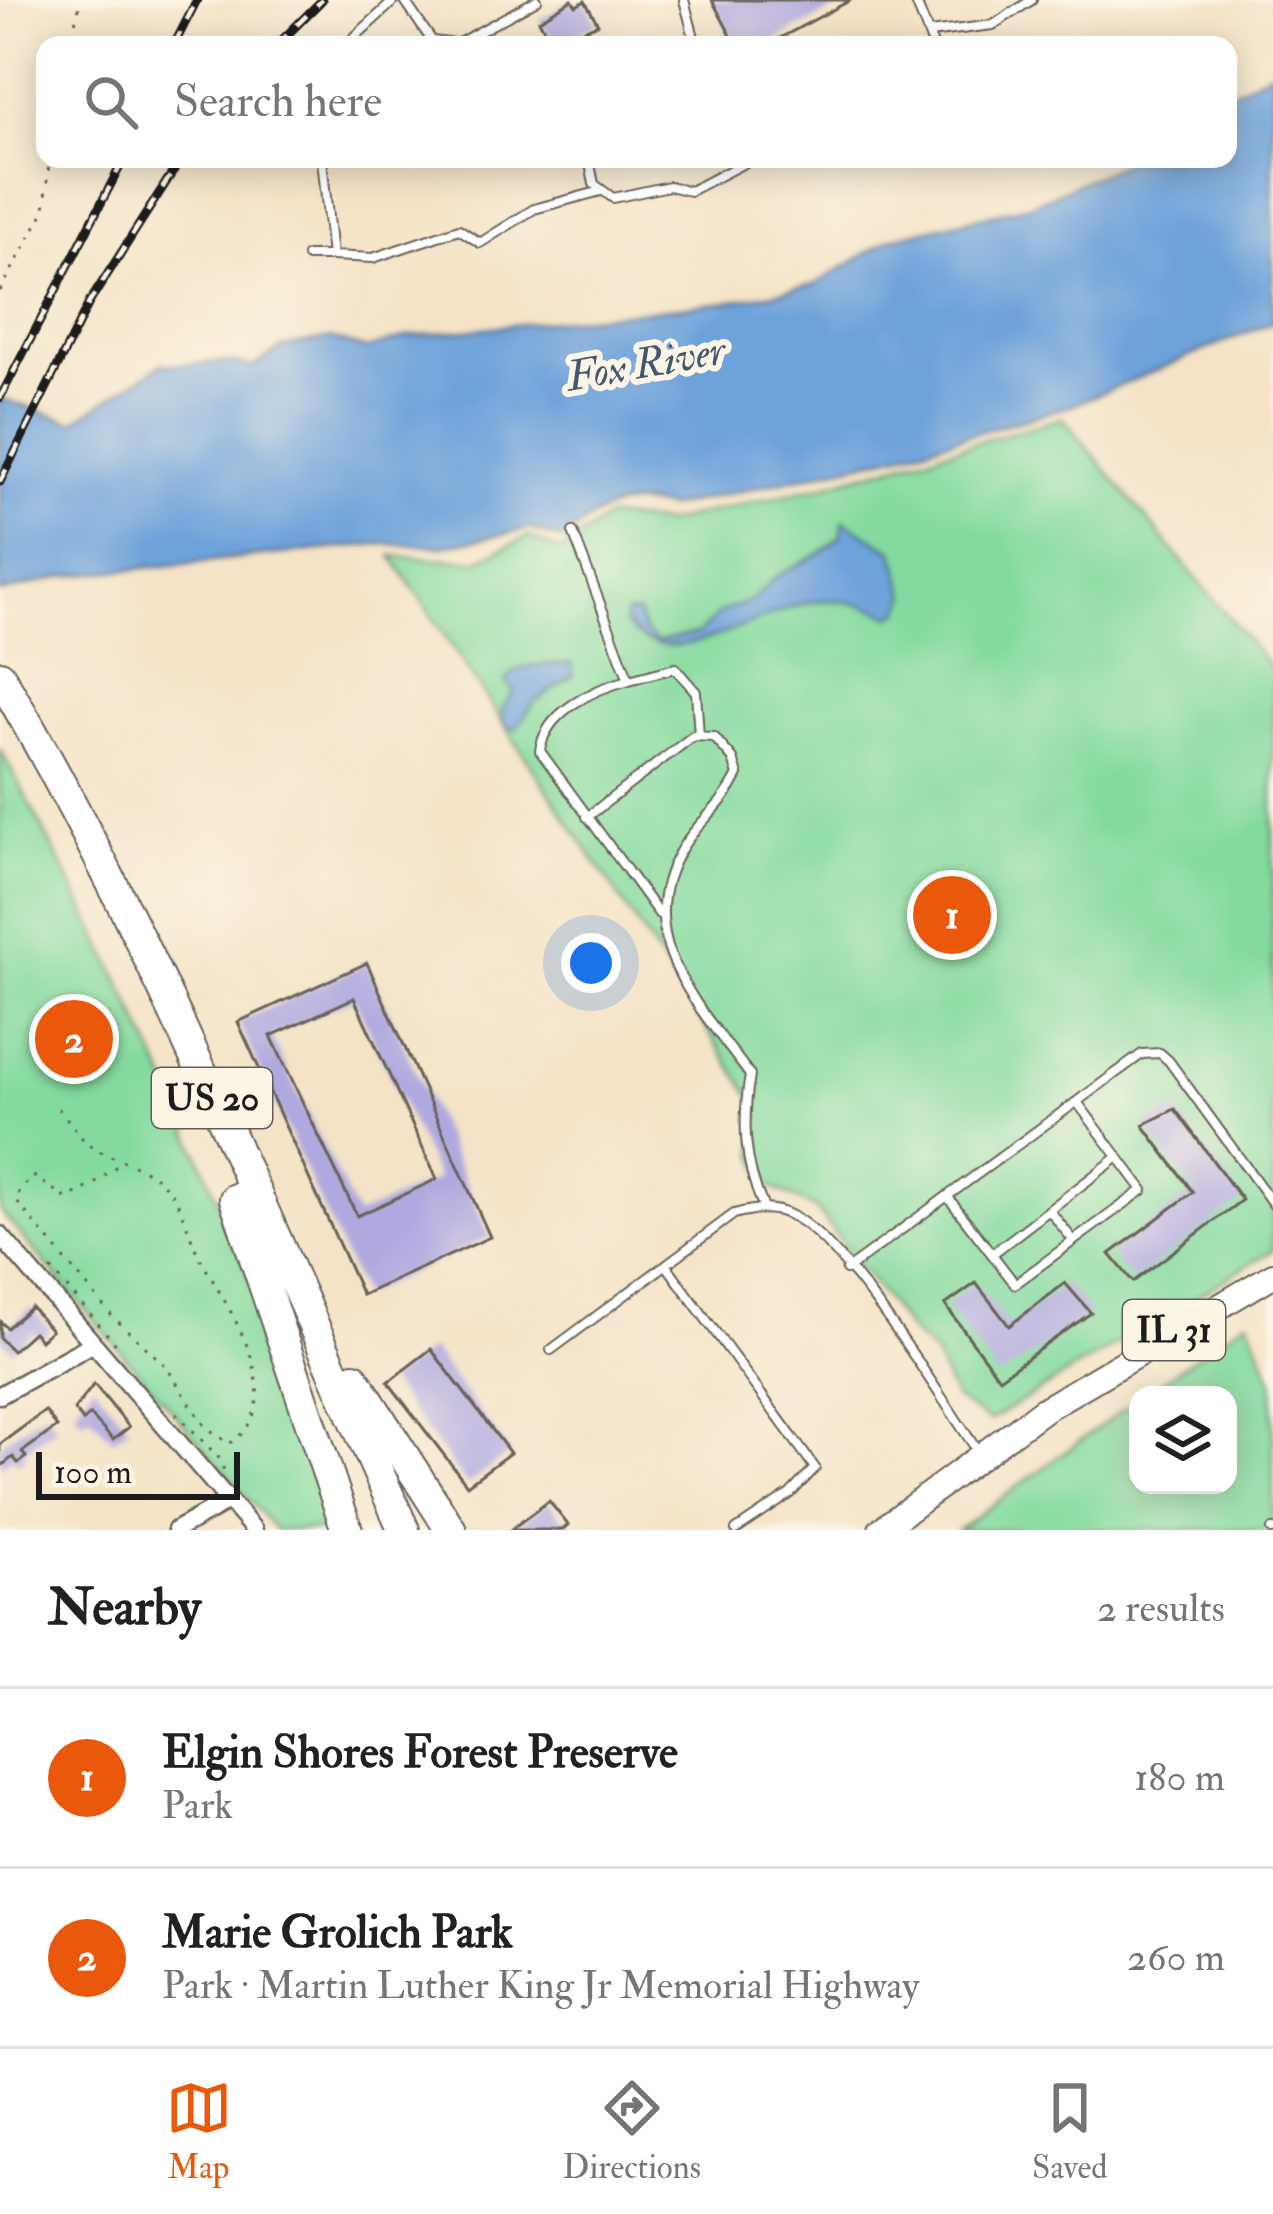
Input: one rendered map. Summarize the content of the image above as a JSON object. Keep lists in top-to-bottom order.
{
  "streets": {
    "highway": ["US 20"],
    "main road": ["IL 31"]
  },
  "water": ["Fox River"],
  "scale_bar": "100 m",
  "page": {
    "search": "Search here",
    "pins": ["1", "2"],
    "scale": "100 m",
    "heading": ["Nearby", "2 results"],
    "list": [
      {
        "mark": "1",
        "name": "Elgin Shores Forest Preserve",
        "note": "Park",
        "value": "180 m"
      },
      {
        "mark": "2",
        "name": "Marie Grolich Park",
        "note": "Park · Martin Luther King Jr Memorial Highway",
        "value": "260 m"
      }
    ],
    "nav": ["Map", "Directions", "Saved"]
  }
}
